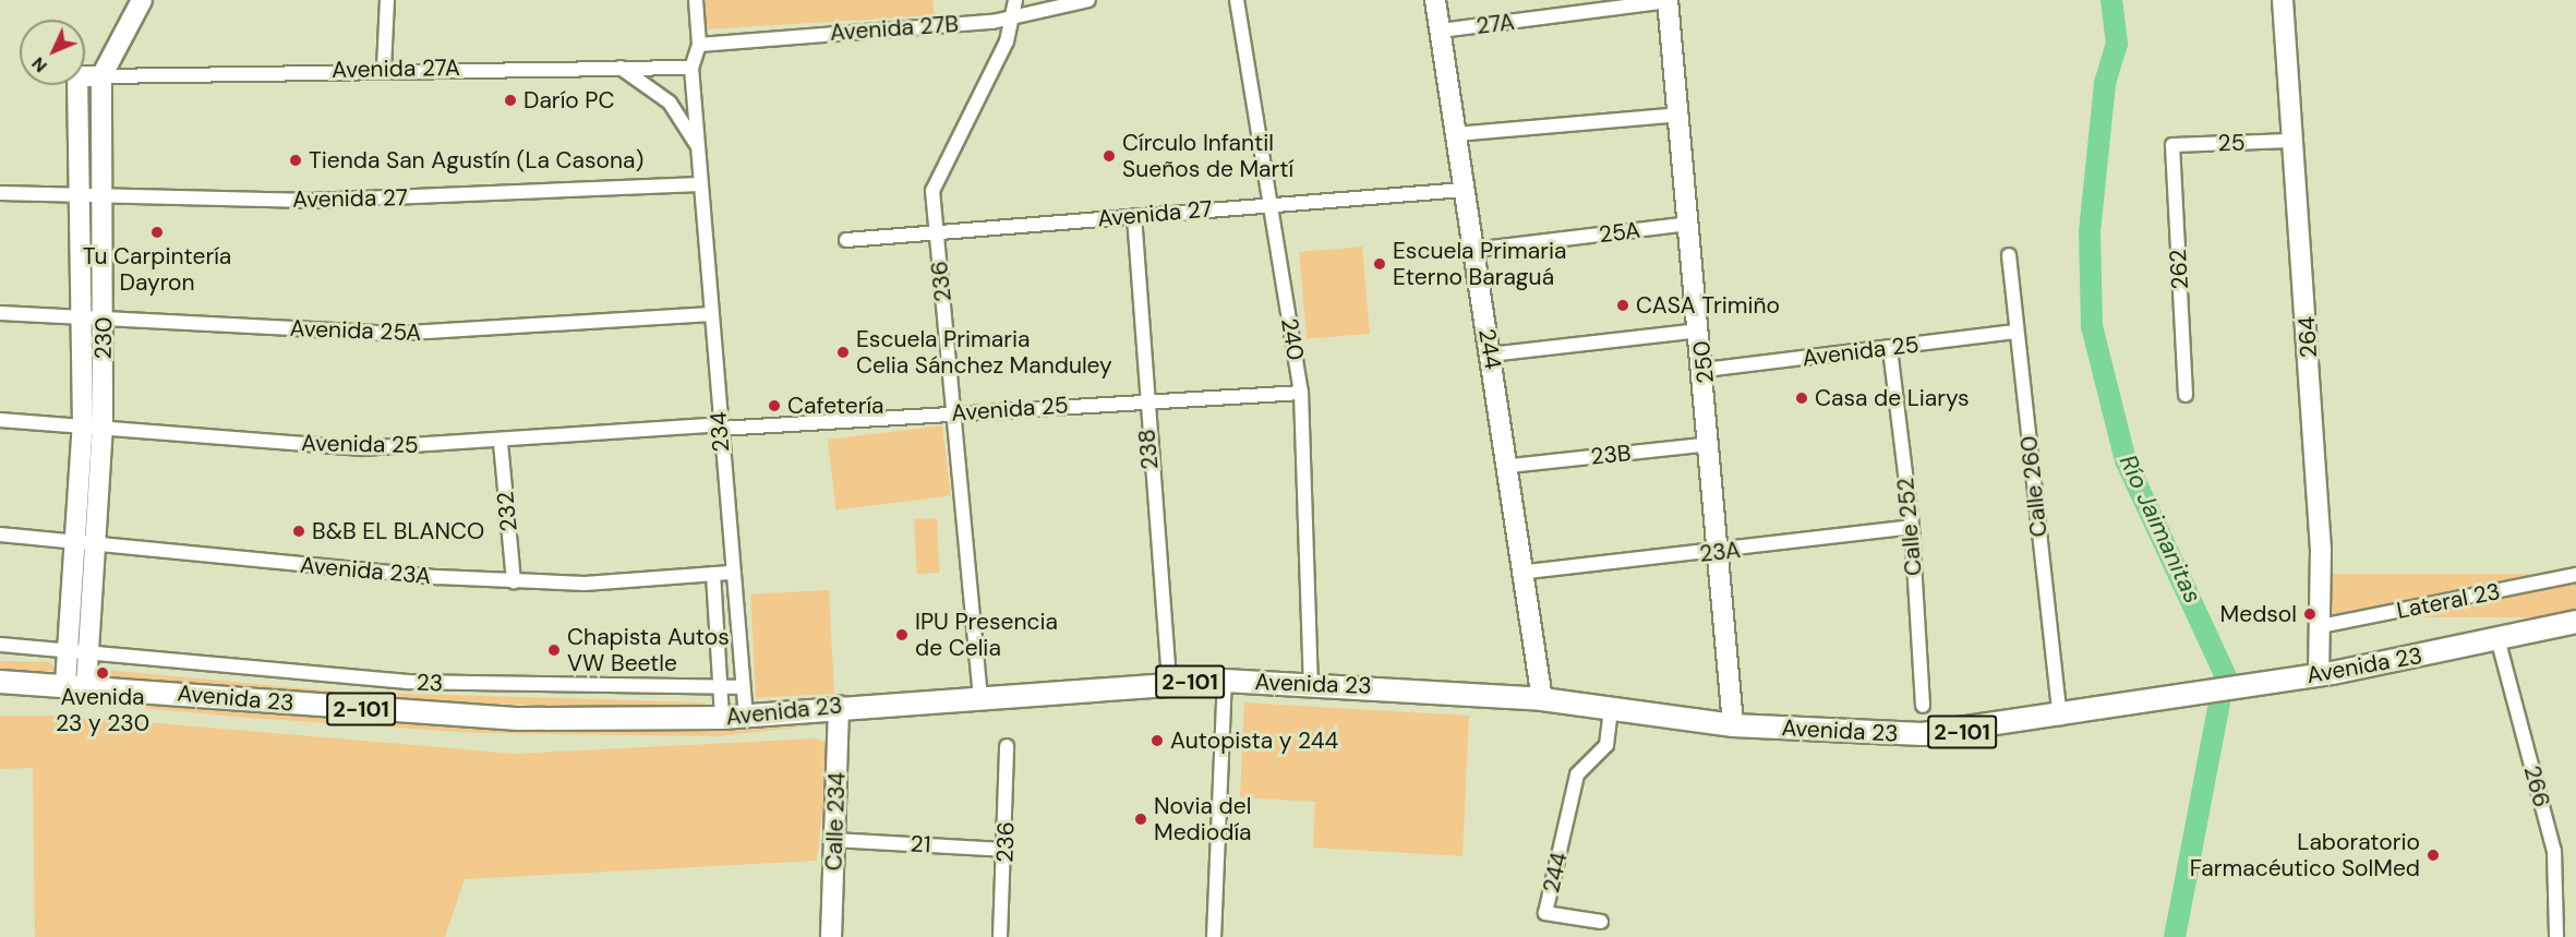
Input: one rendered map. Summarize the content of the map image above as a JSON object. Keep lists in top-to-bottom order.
{
  "streets": {
    "main road": ["Avenida 23", "2-101"],
    "street": [
      "27A",
      "Avenida 27B",
      "Avenida 27A",
      "25",
      "Avenida 27",
      "25A",
      "262",
      "236",
      "Avenida 25A",
      "264",
      "230",
      "240",
      "244",
      "Avenida 25",
      "250",
      "234",
      "238",
      "23B",
      "Calle 260",
      "232",
      "Calle 252",
      "23A",
      "Avenida 23A",
      "Lateral 23",
      "23",
      "266",
      "Calle 234",
      "21"
    ]
  },
  "crossings": [
    ["27A", "244"],
    ["27A", "250"],
    ["Avenida 27B", "236"],
    ["Avenida 27B", "234"],
    ["Avenida 27A", "230"],
    ["Avenida 27A", "234"],
    ["25", "262"],
    ["25", "264"],
    ["Avenida 27", "236"],
    ["Avenida 27", "230"],
    ["Avenida 27", "240"],
    ["Avenida 27", "244"],
    ["Avenida 27", "234"],
    ["Avenida 27", "238"],
    ["25A", "244"],
    ["25A", "250"],
    ["236", "Avenida 25"],
    ["236", "Avenida 23"],
    ["236", "21"],
    ["Avenida 25A", "230"],
    ["Avenida 25A", "234"],
    ["264", "Lateral 23"],
    ["264", "Avenida 23"],
    ["230", "Avenida 25"],
    ["230", "Avenida 23A"],
    ["230", "Avenida 23"],
    ["230", "23"],
    ["240", "Avenida 25"],
    ["240", "Avenida 23"],
    ["244", "23B"],
    ["244", "23A"],
    ["244", "Avenida 23"],
    ["Avenida 25", "250"],
    ["Avenida 25", "234"],
    ["Avenida 25", "238"],
    ["Avenida 25", "Calle 260"],
    ["Avenida 25", "232"],
    ["Avenida 25", "Calle 252"],
    ["250", "23B"],
    ["250", "23A"],
    ["250", "Avenida 23"],
    ["234", "Avenida 23A"],
    ["234", "Avenida 23"],
    ["234", "23"],
    ["238", "Avenida 23"],
    ["Calle 260", "Avenida 23"],
    ["232", "Avenida 23A"],
    ["Calle 252", "23A"],
    ["Avenida 23", "266"],
    ["Avenida 23", "Calle 234"],
    ["Calle 234", "21"]
  ],
  "water": ["Río Jaimanitas"],
  "places": [
    "Darío PC",
    "Círculo Infantil Sueños de Martí",
    "Tienda San Agustín (La Casona)",
    "Tu Carpintería Dayron",
    "Escuela Primaria Eterno Baraguá",
    "CASA Trimiño",
    "Escuela Primaria Celia Sánchez Manduley",
    "Casa de Liarys",
    "Cafetería",
    "B&B EL BLANCO",
    "Medsol",
    "IPU Presencia de Celia",
    "Chapista Autos VW Beetle",
    "Avenida 23 y 230",
    "Autopista y 244",
    "Novia del Mediodía",
    "Laboratorio Farmacéutico SolMed"
  ],
  "north": "bottom left"
}
